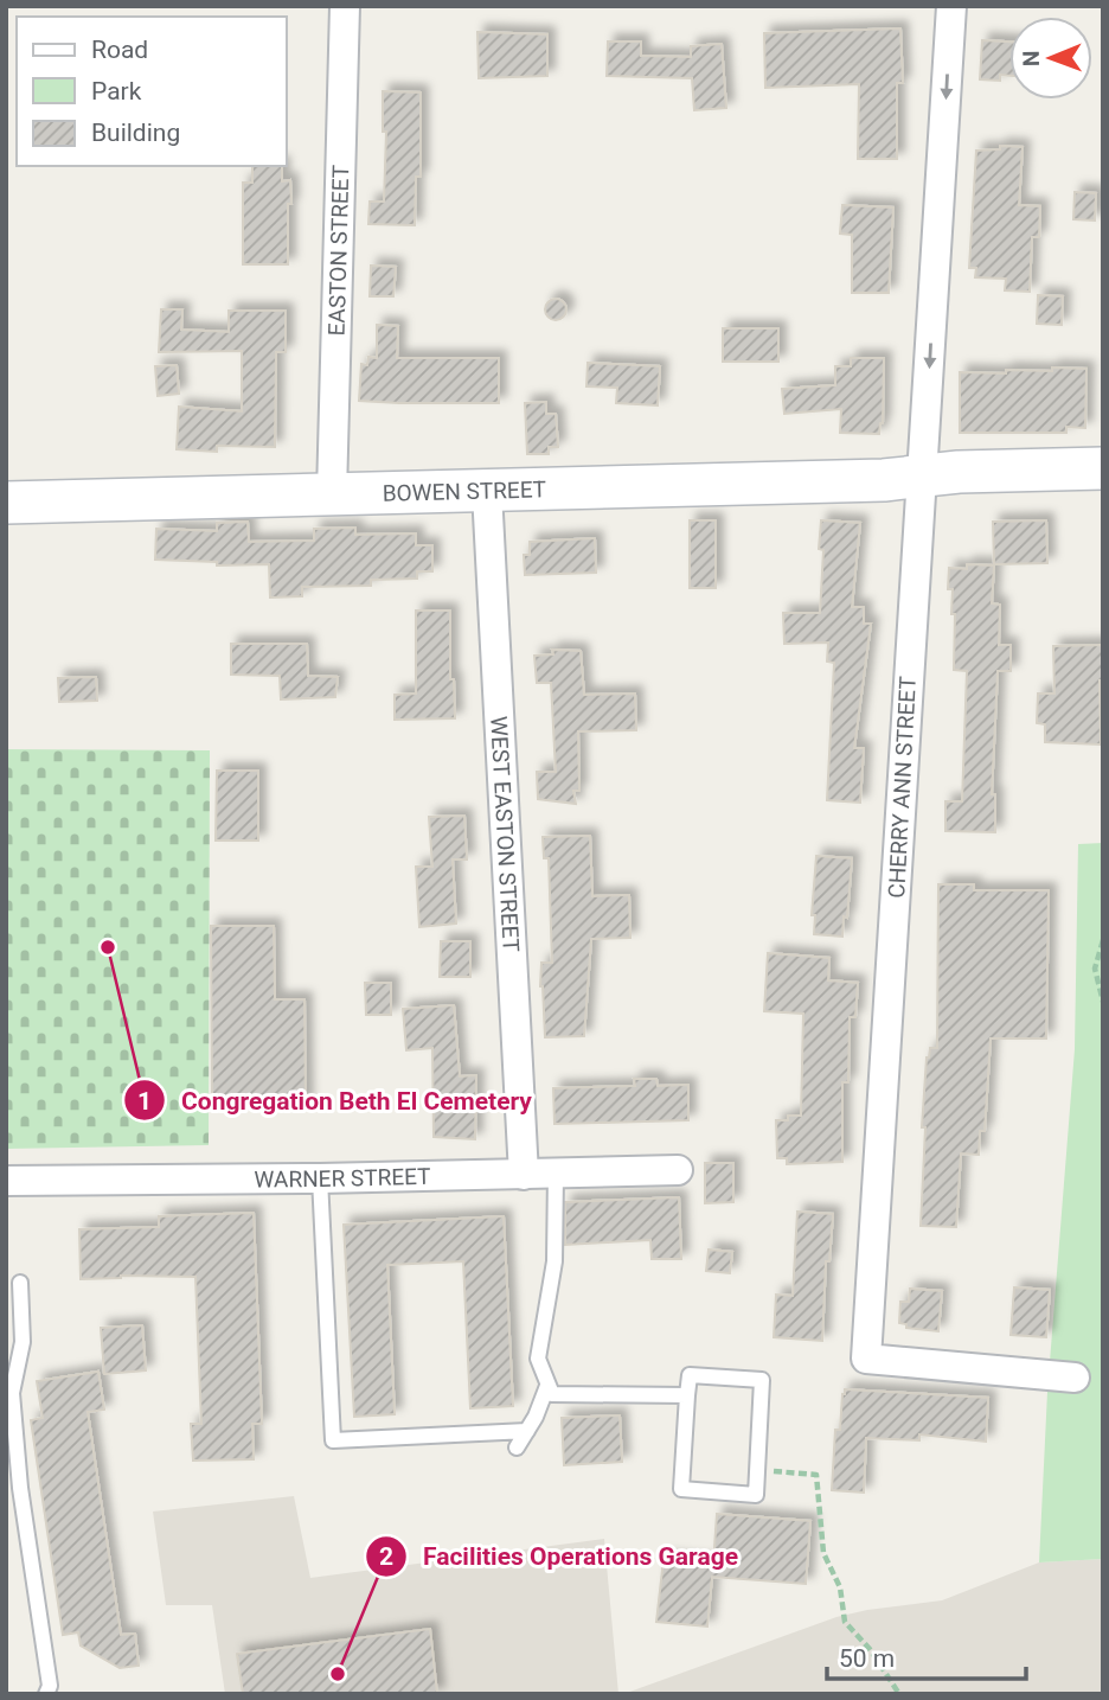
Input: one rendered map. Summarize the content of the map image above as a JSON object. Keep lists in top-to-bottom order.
{
  "streets": {
    "main road": ["BOWEN STREET"],
    "street": [
      "EASTON STREET",
      "CHERRY ANN STREET",
      "WEST EASTON STREET",
      "WARNER STREET"
    ]
  },
  "crossings": [
    ["EASTON STREET", "BOWEN STREET"],
    ["BOWEN STREET", "CHERRY ANN STREET"],
    ["BOWEN STREET", "WEST EASTON STREET"],
    ["WEST EASTON STREET", "WARNER STREET"]
  ],
  "places": ["Congregation Beth El Cemetery", "Facilities Operations Garage"],
  "legend": ["Road", "Park", "Building"],
  "scale_bar": "50 m",
  "north": "left"
}
